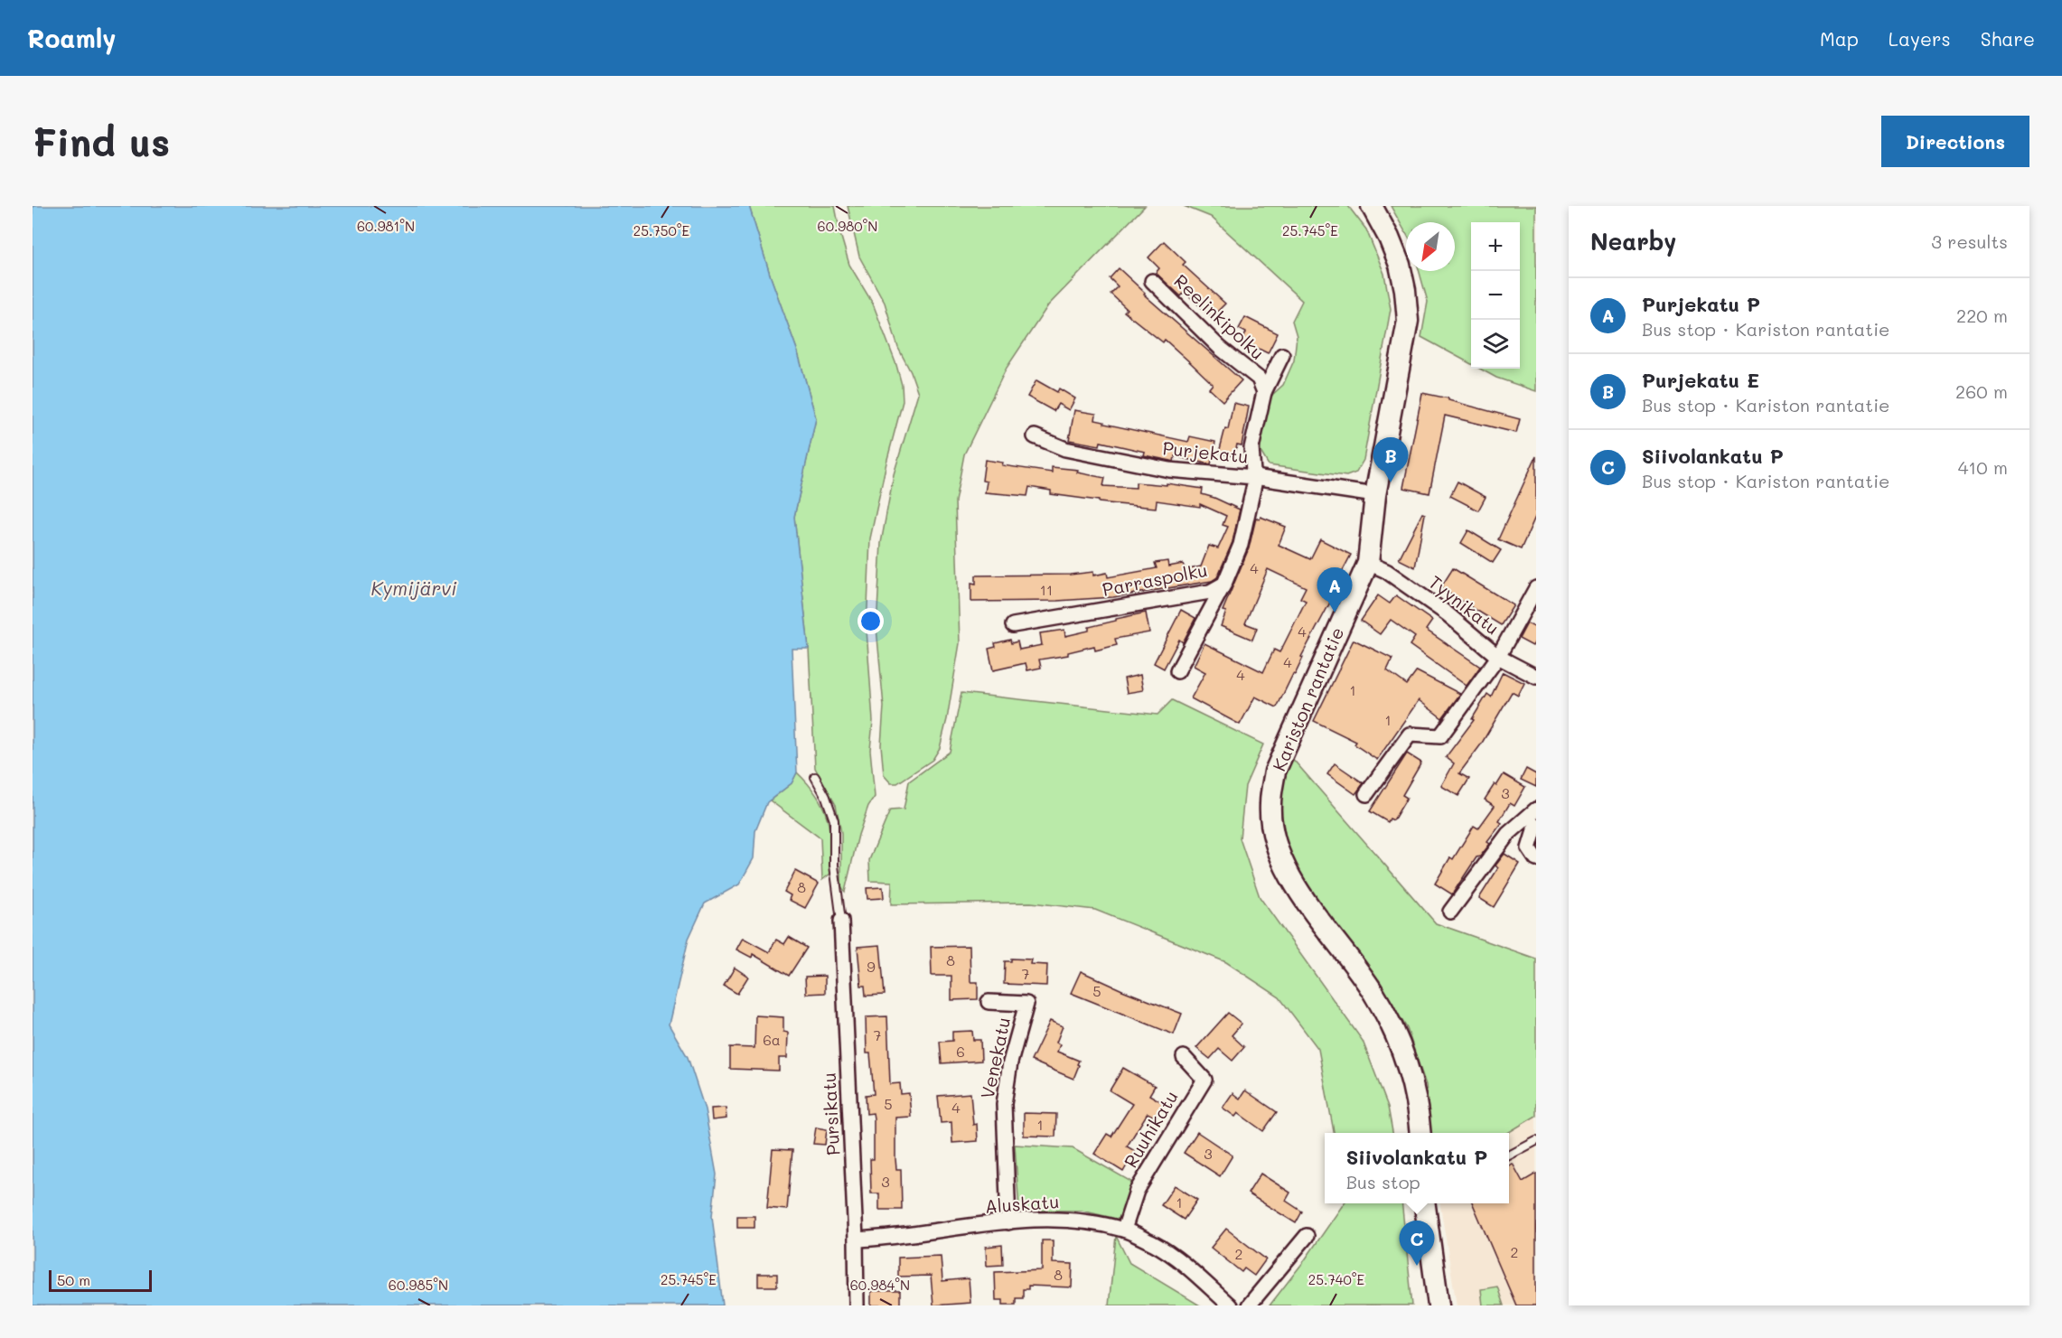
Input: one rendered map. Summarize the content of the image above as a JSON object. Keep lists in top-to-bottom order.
{
  "streets": {
    "street": [
      "Reelinkipolku",
      "Purjekatu",
      "Parraspolku",
      "Tyynikatu",
      "Kariston rantatie",
      "Venekatu",
      "Pursikatu",
      "Ruuhikatu",
      "Aluskatu"
    ]
  },
  "crossings": [
    ["Purjekatu", "Parraspolku"],
    ["Purjekatu", "Kariston rantatie"],
    ["Tyynikatu", "Kariston rantatie"],
    ["Venekatu", "Aluskatu"],
    ["Pursikatu", "Aluskatu"],
    ["Ruuhikatu", "Aluskatu"]
  ],
  "water": ["Kymijärvi"],
  "house_numbers": [
    "4",
    "11",
    "4",
    "4",
    "4",
    "1",
    "1",
    "3",
    "8",
    "8",
    "9",
    "7",
    "5",
    "7",
    "6a",
    "6",
    "5",
    "4",
    "1",
    "3",
    "3",
    "1",
    "2",
    "2",
    "8"
  ],
  "scale_bar": "50 m",
  "north": "bottom left",
  "page": {
    "header": "Roamly",
    "nav": ["Map", "Layers", "Share"],
    "buttons": "Directions",
    "title": "Find us",
    "heading": ["Nearby", "3 results"],
    "map_buttons": ["+", "−"],
    "list": [
      {
        "mark": "A",
        "name": "Purjekatu P",
        "note": "Bus stop · Kariston rantatie",
        "value": "220 m"
      },
      {
        "mark": "B",
        "name": "Purjekatu E",
        "note": "Bus stop · Kariston rantatie",
        "value": "260 m"
      },
      {
        "mark": "C",
        "name": "Siivolankatu P",
        "note": "Bus stop · Kariston rantatie",
        "value": "410 m"
      }
    ],
    "pins": ["B", "A", "C"],
    "popup": ["Siivolankatu P", "Bus stop"],
    "scale": "50 m"
  },
  "coordinates": [
    "60.981°N",
    "60.980°N",
    "25.750°E",
    "25.745°E",
    "25.740°E",
    "60.985°N",
    "60.984°N"
  ]
}
